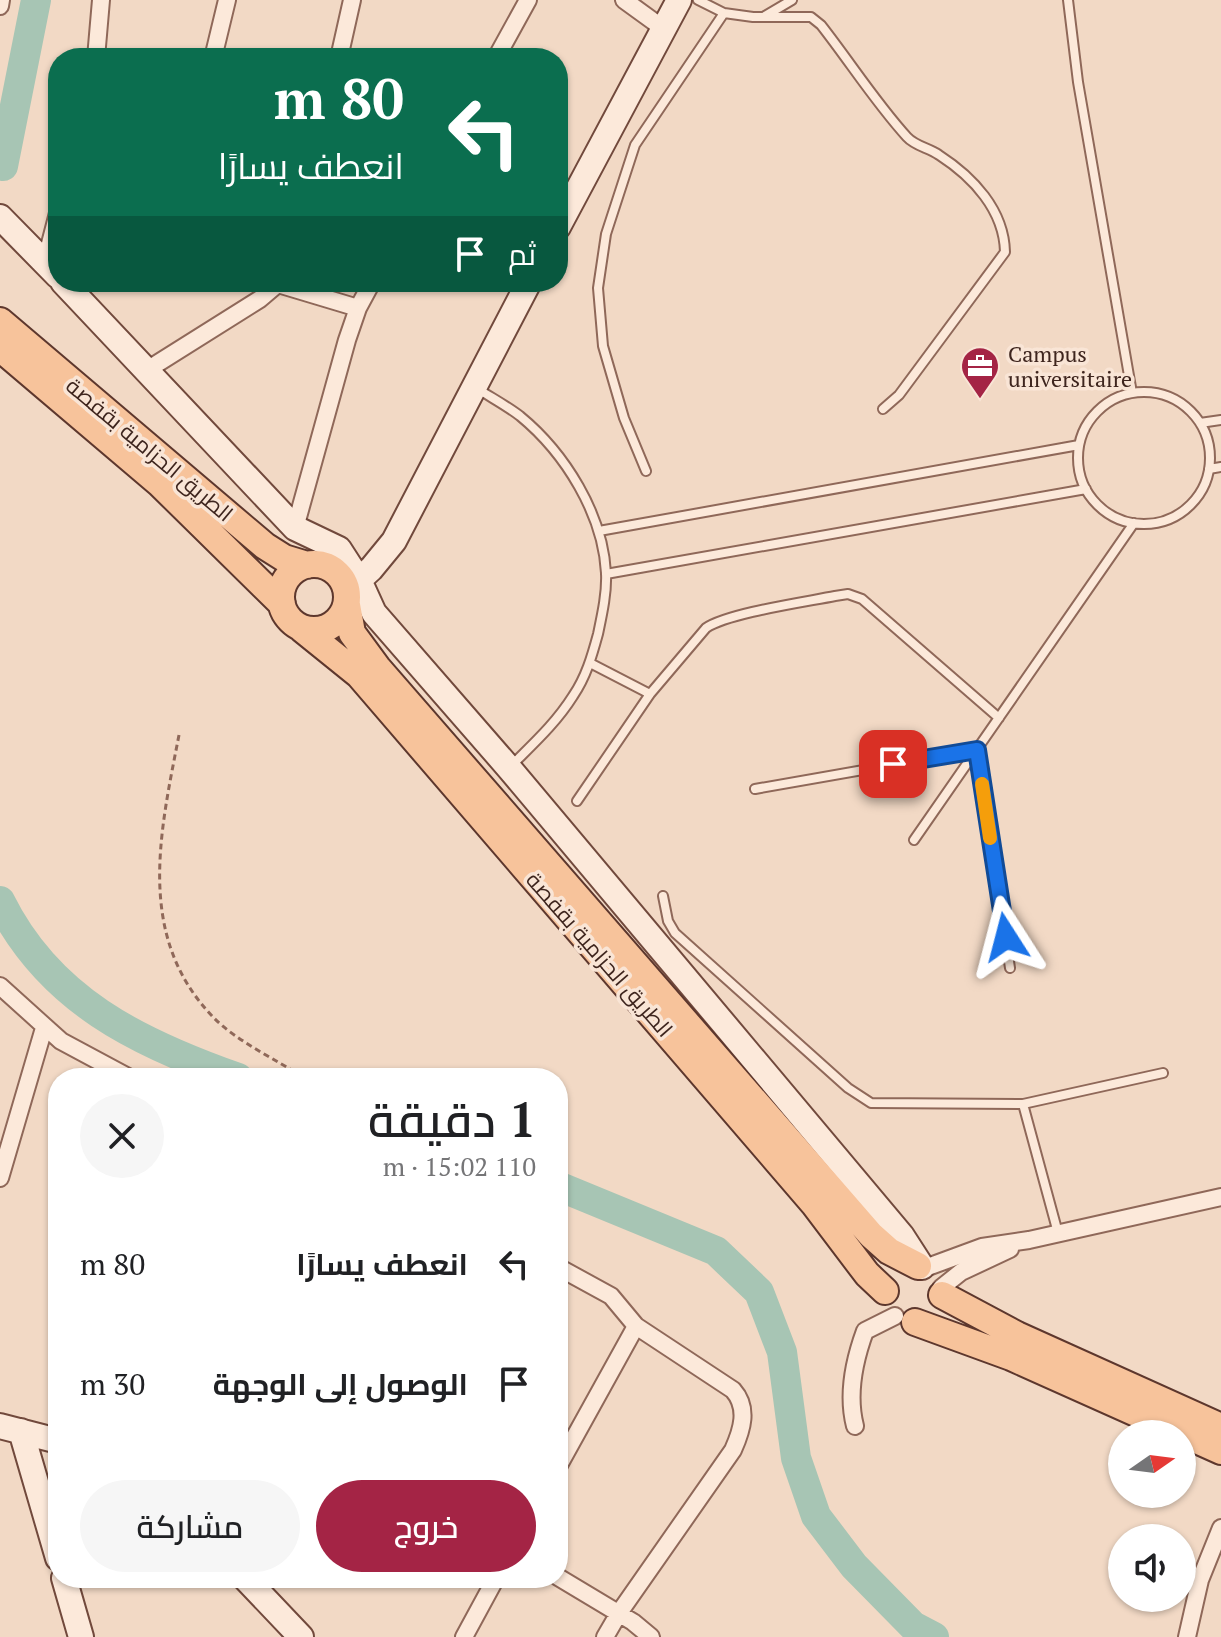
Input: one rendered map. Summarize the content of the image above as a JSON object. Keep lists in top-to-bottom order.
{
  "streets": {
    "main road": ["الطريق الحزامية بقفصة"]
  },
  "places": {
    "office": ["Campus universitaire"]
  },
  "north": "right",
  "page": {
    "turn": ["80 m", "انعطف يسارًا"],
    "then": "ثم",
    "heading": ["1 دقيقة", "110 m · 15:02"],
    "list": [
      {
        "name": "انعطف يسارًا",
        "value": "80 m"
      },
      {
        "name": "الوصول إلى الوجهة",
        "value": "30 m"
      }
    ],
    "buttons": ["خروج", "مشاركة"]
  }
}
